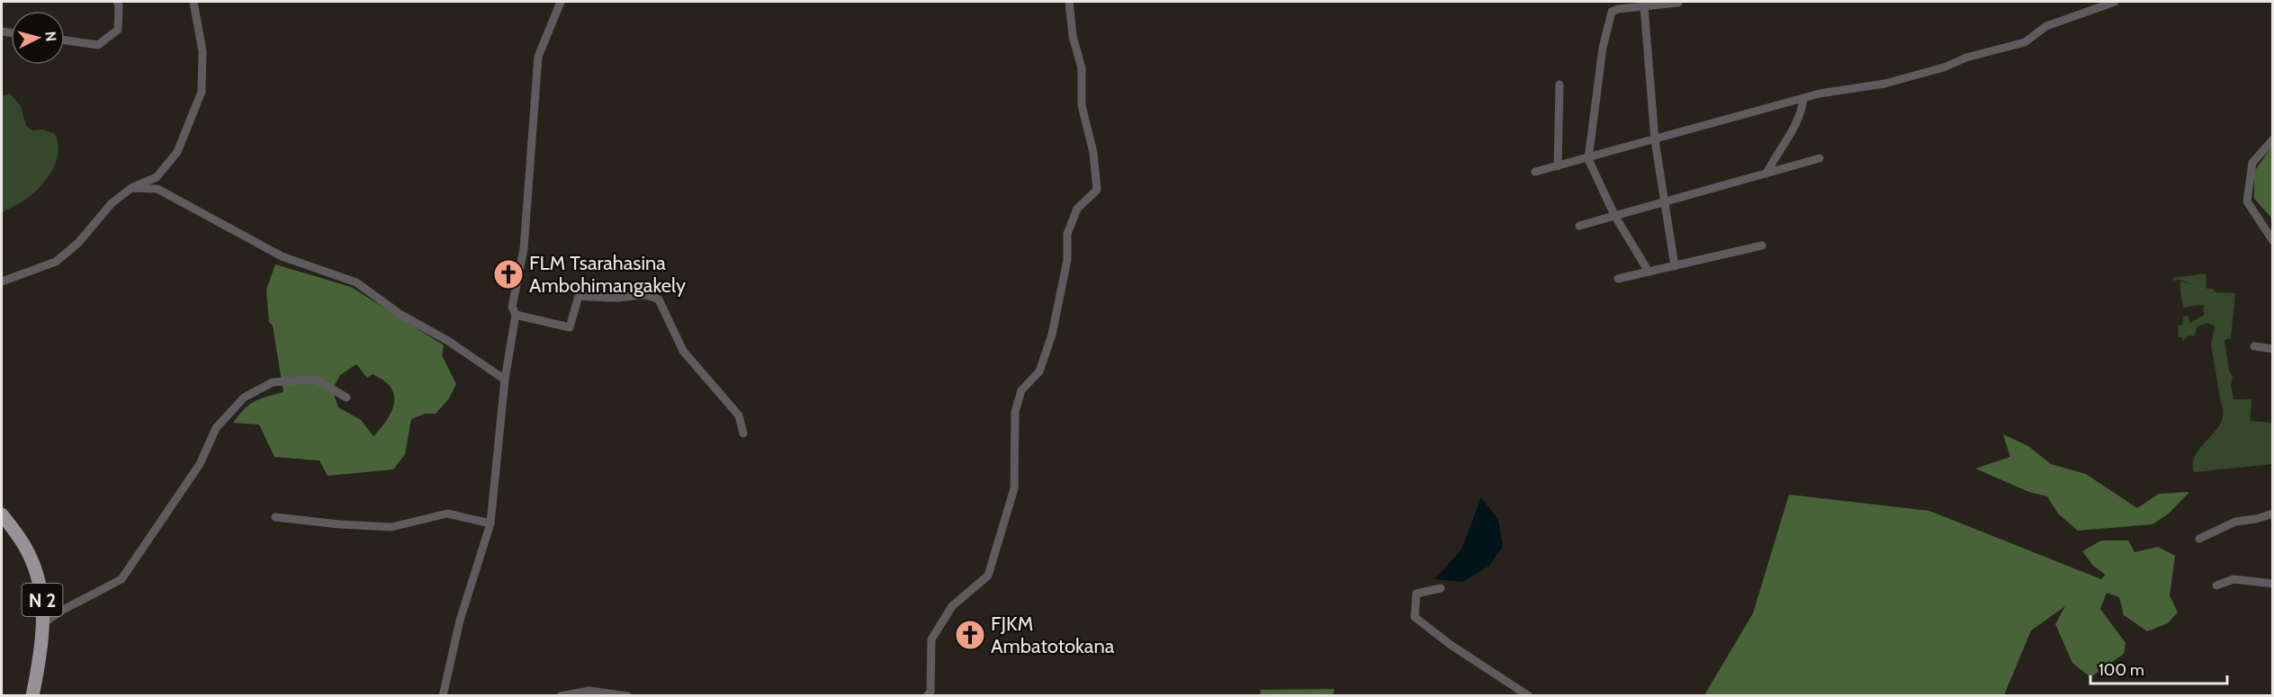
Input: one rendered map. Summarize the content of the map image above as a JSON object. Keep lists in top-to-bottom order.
{
  "streets": {
    "main road": ["N 2"]
  },
  "places": {
    "church": ["FLM Tsarahasina Ambohimangakely", "FJKM Ambatotokana"]
  },
  "scale_bar": "100 m",
  "north": "right"
}
